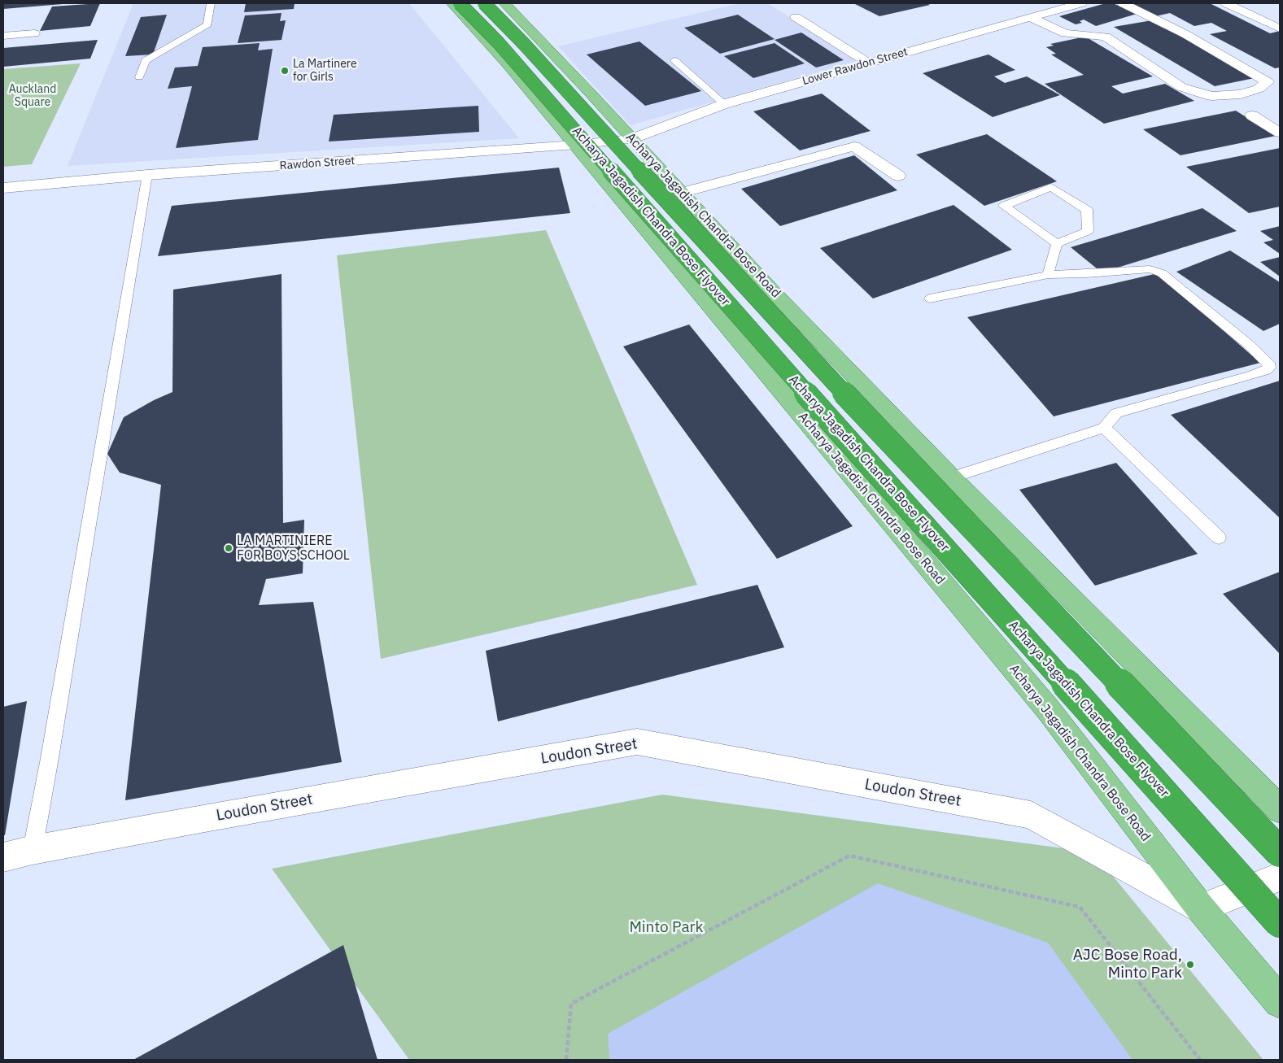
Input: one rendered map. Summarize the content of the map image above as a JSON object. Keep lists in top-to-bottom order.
{
  "streets": {
    "highway": ["Acharya Jagadish Chandra Bose Flyover"],
    "main road": ["Acharya Jagadish Chandra Bose Road"],
    "street": ["Lower Rawdon Street", "Rawdon Street", "Loudon Street"]
  },
  "crossings": [
    ["Lower Rawdon Street", "Rawdon Street"],
    ["Lower Rawdon Street", "Acharya Jagadish Chandra Bose Road"],
    ["Rawdon Street", "Acharya Jagadish Chandra Bose Road"],
    ["Acharya Jagadish Chandra Bose Road", "Loudon Street"]
  ],
  "parks": ["Auckland Square", "Minto Park"],
  "places": ["La Martinere for Girls", "LA MARTINIERE FOR BOYS SCHOOL", "AJC Bose Road, Minto Park"]
}
